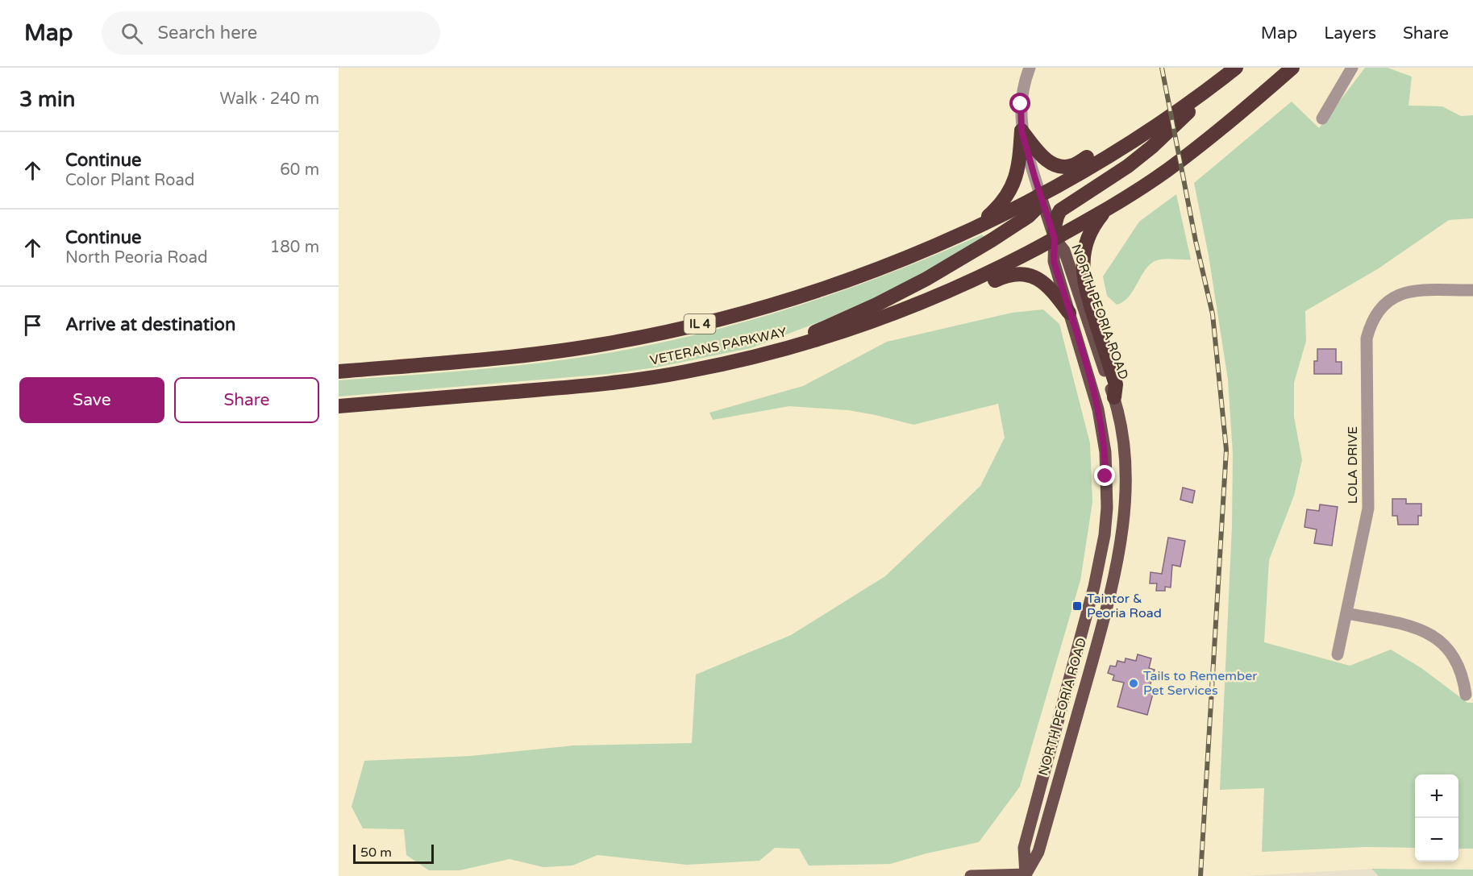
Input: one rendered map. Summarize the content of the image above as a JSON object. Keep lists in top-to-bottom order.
{
  "streets": {
    "highway": ["NORTH PEORIA ROAD", "IL 4", "VETERANS PARKWAY"],
    "street": ["LOLA DRIVE"]
  },
  "crossings": [
    ["NORTH PEORIA ROAD", "VETERANS PARKWAY"]
  ],
  "places": {
    "transit": ["Taintor & Peoria Road"],
    "other": ["Tails to Remember Pet Services"]
  },
  "scale_bar": "50 m",
  "page": {
    "header": "Map",
    "search": "Search here",
    "nav": ["Map", "Layers", "Share"],
    "heading": ["3 min", "Walk · 240 m"],
    "list": [
      ["Continue", "Color Plant Road", "60 m"],
      ["Continue", "North Peoria Road", "180 m"],
      "Arrive at destination"
    ],
    "buttons": ["Save", "Share"],
    "map_buttons": ["+", "−"],
    "scale": "50 m"
  }
}
